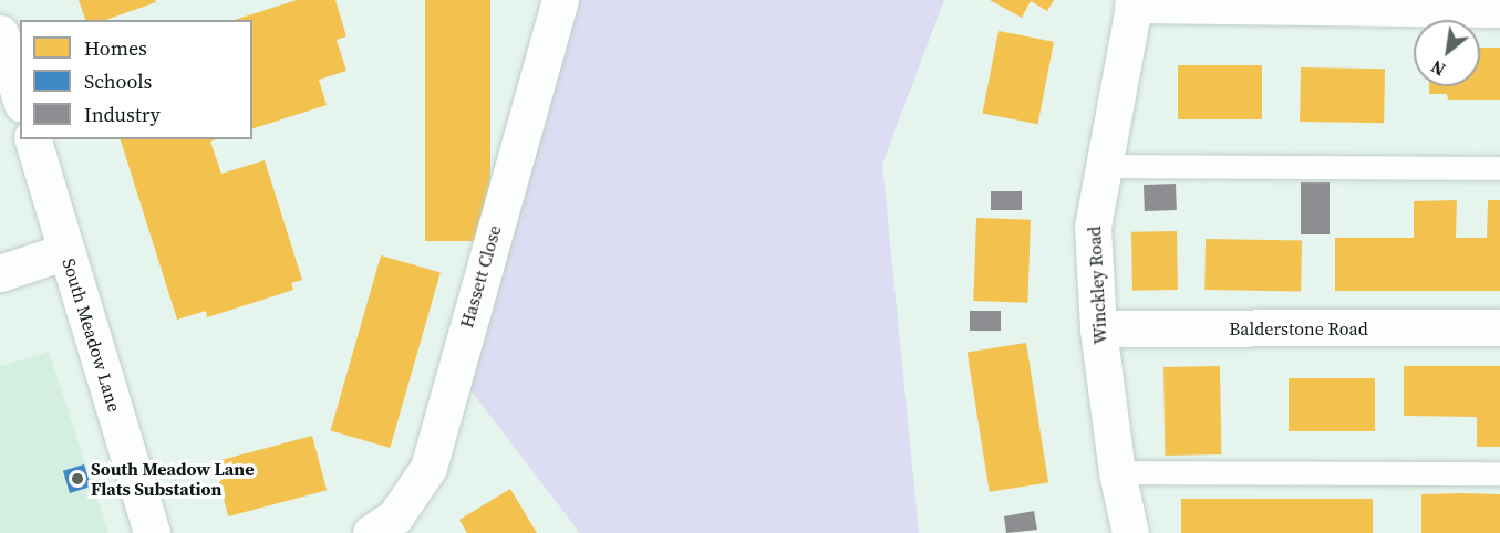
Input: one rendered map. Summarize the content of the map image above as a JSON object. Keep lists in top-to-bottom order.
{
  "streets": {
    "street": [
      "Hassett Close",
      "Winckley Road",
      "Balderstone Road",
      "South Meadow Lane"
    ]
  },
  "crossings": [
    ["Winckley Road", "Balderstone Road"]
  ],
  "places": ["South Meadow Lane Flats Substation"],
  "legend": ["Homes", "Schools", "Industry"],
  "north": "bottom left"
}
